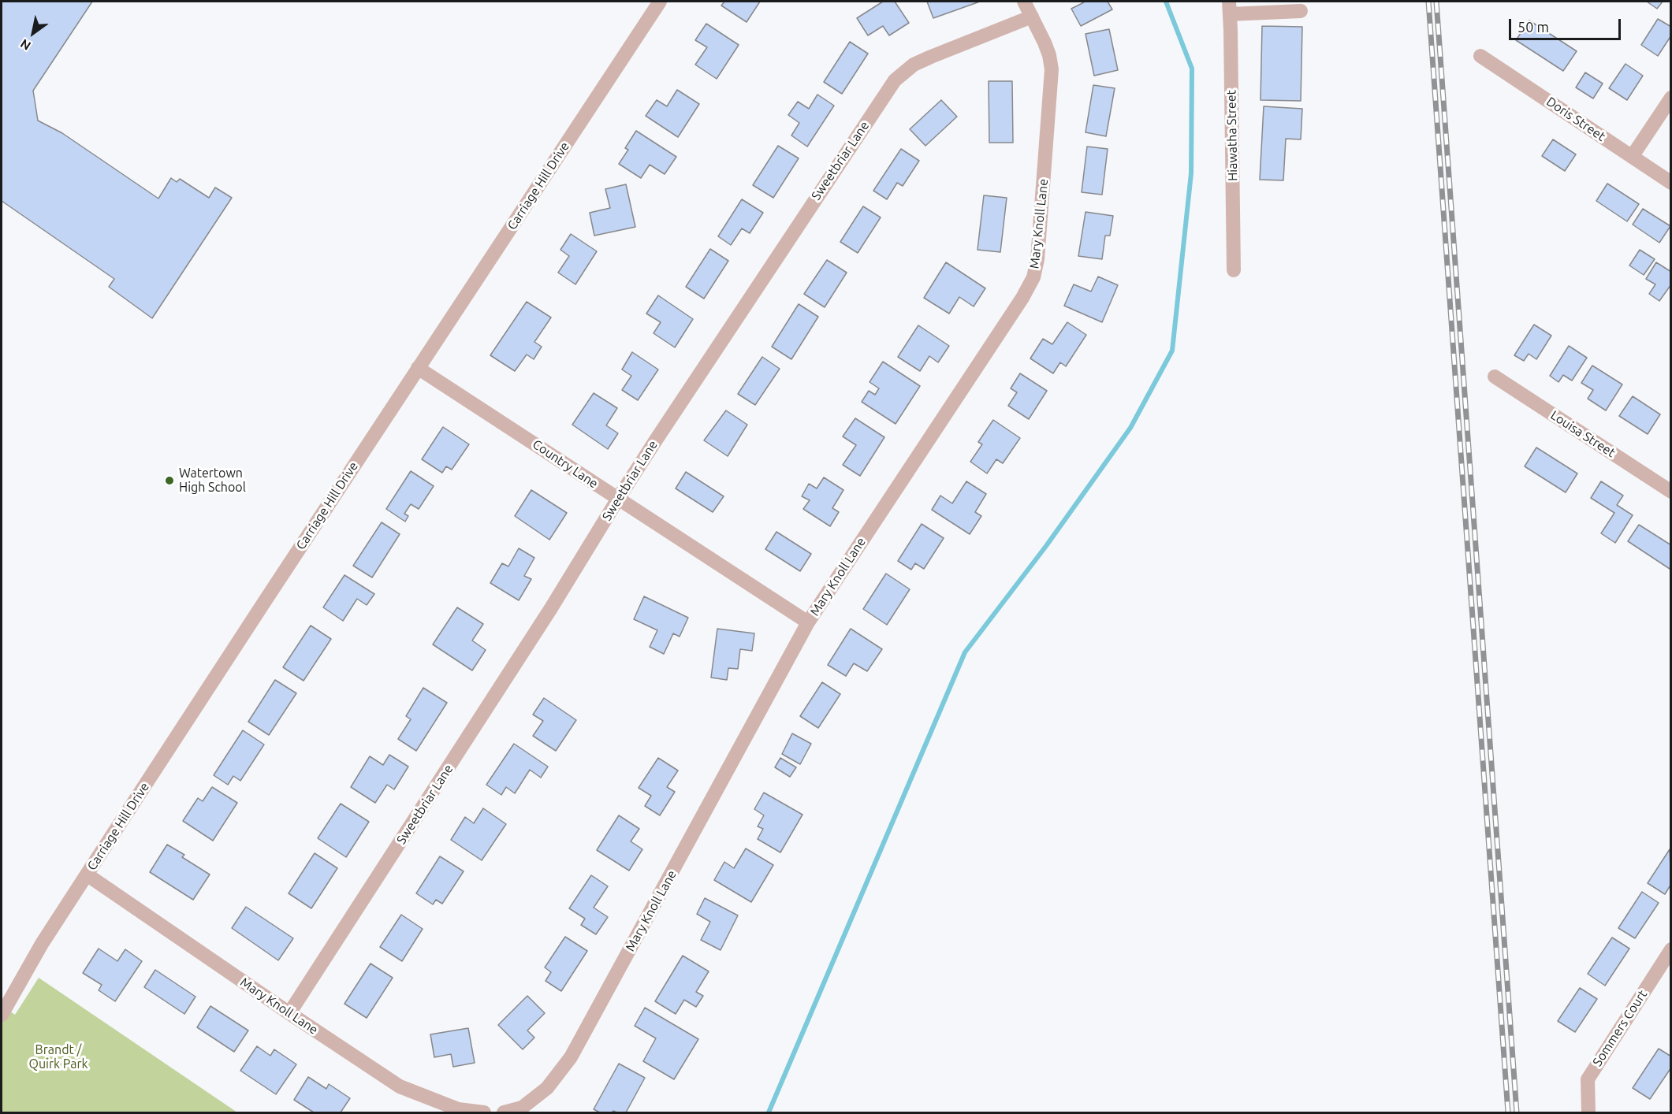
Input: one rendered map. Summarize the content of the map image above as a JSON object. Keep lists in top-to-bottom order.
{
  "streets": {
    "street": [
      "Doris Street",
      "Hiawatha Street",
      "Sweetbriar Lane",
      "Carriage Hill Drive",
      "Mary Knoll Lane",
      "Louisa Street",
      "Country Lane",
      "Sommers Court"
    ]
  },
  "crossings": [
    ["Sweetbriar Lane", "Mary Knoll Lane"],
    ["Sweetbriar Lane", "Country Lane"],
    ["Carriage Hill Drive", "Mary Knoll Lane"],
    ["Carriage Hill Drive", "Country Lane"],
    ["Mary Knoll Lane", "Country Lane"]
  ],
  "parks": ["Brandt / Quirk Park"],
  "places": ["Watertown High School"],
  "scale_bar": "50 m",
  "north": "bottom left"
}
